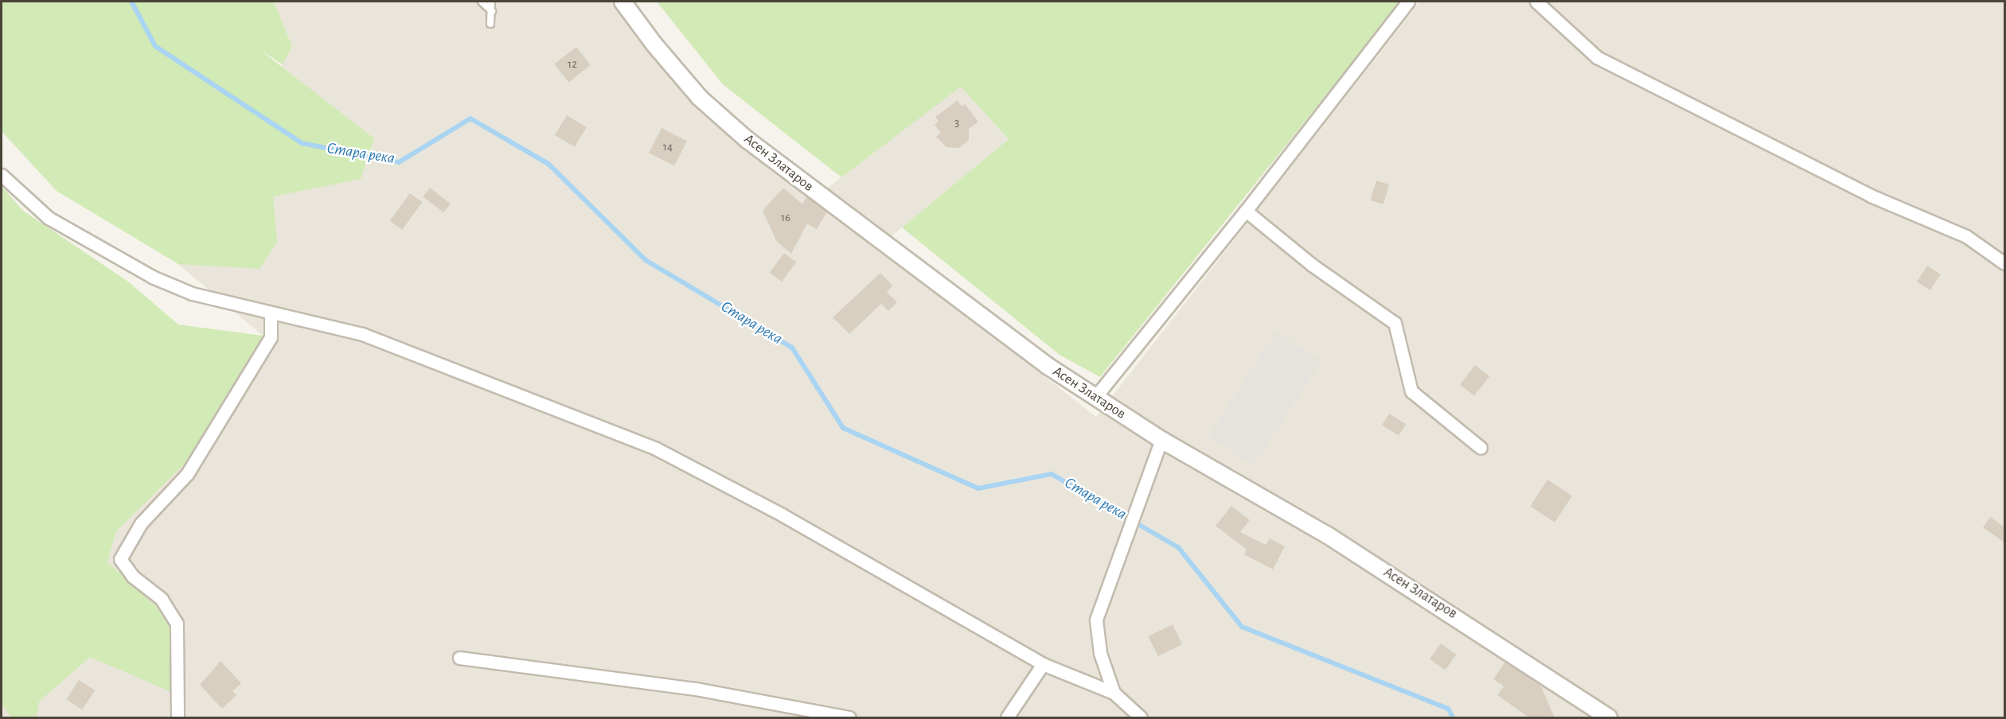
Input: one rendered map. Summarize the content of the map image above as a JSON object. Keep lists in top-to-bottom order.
{
  "streets": {
    "street": ["Асен Златаров"]
  },
  "water": ["Стара река"],
  "house_numbers": [
    "12",
    "3",
    "14",
    "16"
  ]
}
